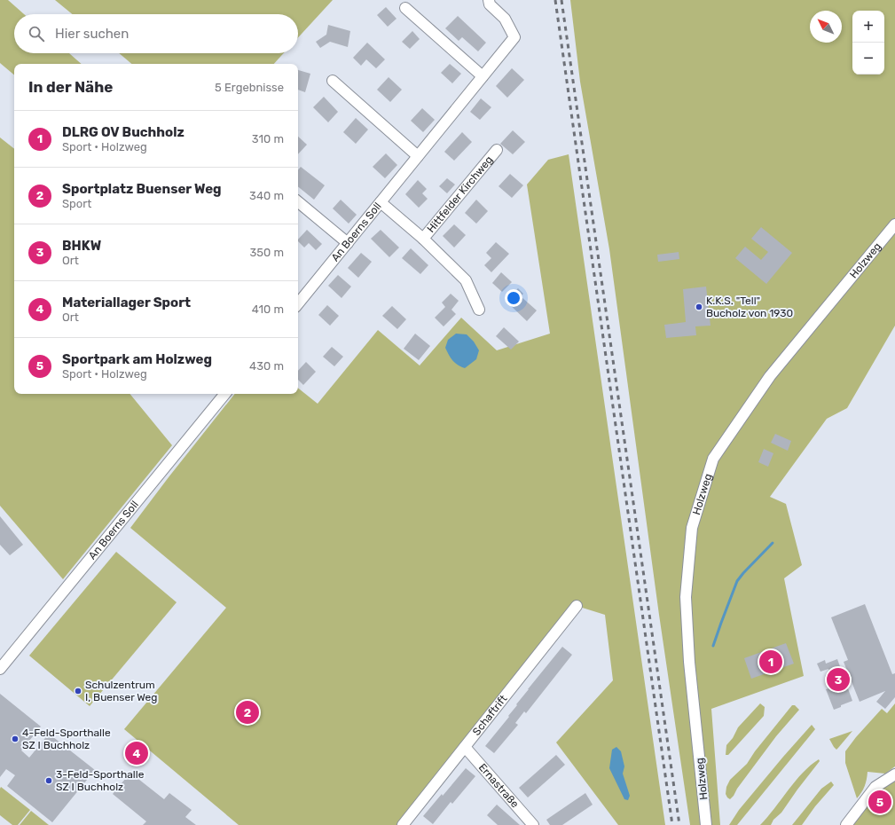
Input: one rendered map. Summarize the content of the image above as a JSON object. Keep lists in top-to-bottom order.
{
  "streets": {
    "street": [
      "Hittfelder Kirchweg",
      "An Boerns Soll",
      "Holzweg",
      "Schaftrift",
      "Ernastraße"
    ]
  },
  "crossings": [
    ["Hittfelder Kirchweg", "An Boerns Soll"],
    ["Schaftrift", "Ernastraße"]
  ],
  "places": [
    "K.K.S. \"Tell\" Bucholz von 1930",
    "Schulzentrum I, Buenser Weg",
    "4-Feld-Sporthalle SZ I Buchholz",
    "3-Feld-Sporthalle SZ I Buchholz"
  ],
  "north": "top left",
  "page": {
    "map_buttons": ["+", "−"],
    "search": "Hier suchen",
    "heading": ["In der Nähe", "5 Ergebnisse"],
    "list": [
      {
        "mark": "1",
        "name": "DLRG OV Buchholz",
        "note": "Sport · Holzweg",
        "value": "310 m"
      },
      {
        "mark": "2",
        "name": "Sportplatz Buenser Weg",
        "note": "Sport",
        "value": "340 m"
      },
      {
        "mark": "3",
        "name": "BHKW",
        "note": "Ort",
        "value": "350 m"
      },
      {
        "mark": "4",
        "name": "Materiallager Sport",
        "note": "Ort",
        "value": "410 m"
      },
      {
        "mark": "5",
        "name": "Sportpark am Holzweg",
        "note": "Sport · Holzweg",
        "value": "430 m"
      }
    ],
    "pins": [
      "1",
      "3",
      "2",
      "4",
      "5"
    ]
  }
}
